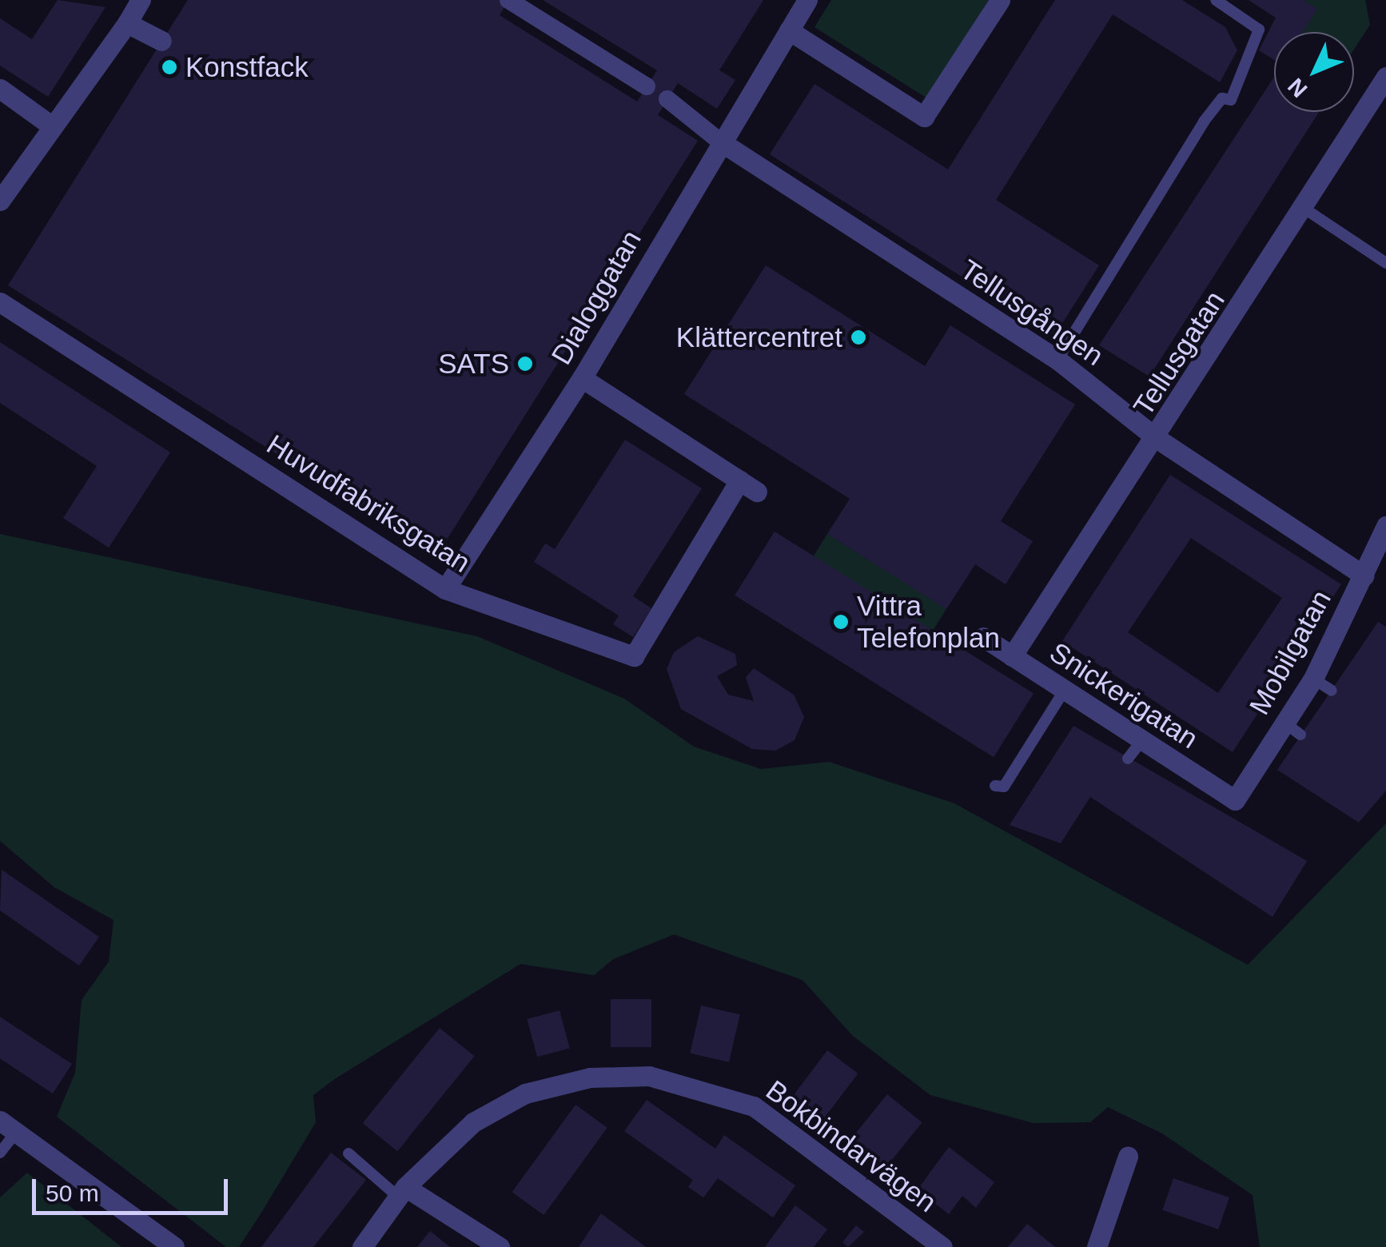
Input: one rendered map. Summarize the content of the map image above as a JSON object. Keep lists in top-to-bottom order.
{
  "streets": {
    "street": [
      "Dialoggatan",
      "Tellusgången",
      "Tellusgatan",
      "Huvudfabriksgatan",
      "Mobilgatan",
      "Snickerigatan",
      "Bokbindarvägen"
    ]
  },
  "crossings": [
    ["Dialoggatan", "Tellusgången"],
    ["Dialoggatan", "Huvudfabriksgatan"],
    ["Tellusgången", "Tellusgatan"],
    ["Tellusgången", "Mobilgatan"],
    ["Tellusgatan", "Snickerigatan"],
    ["Mobilgatan", "Snickerigatan"]
  ],
  "places": [
    "Konstfack",
    "Klättercentret",
    "SATS",
    "Vittra Telefonplan"
  ],
  "scale_bar": "50 m",
  "north": "bottom left"
}
